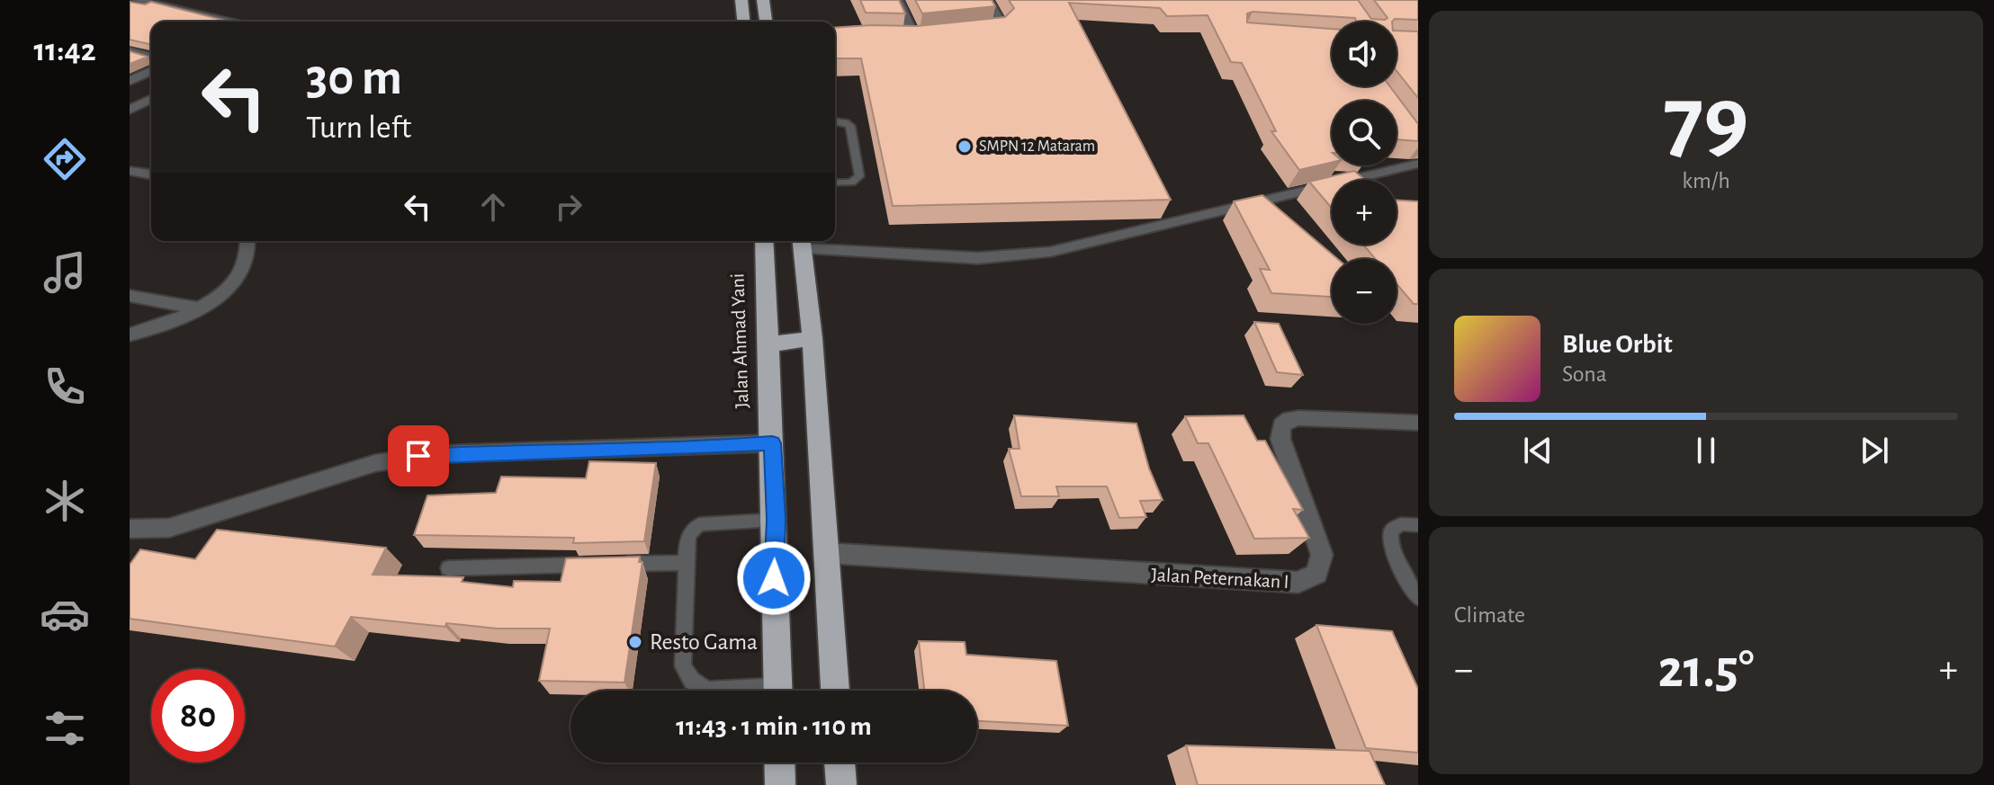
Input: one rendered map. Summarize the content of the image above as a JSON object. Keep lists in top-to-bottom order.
{
  "streets": {
    "highway": ["Jalan Ahmad Yani"],
    "street": ["Jalan Peternakan I"]
  },
  "places": ["SMPN 12 Mataram", "Resto Gama"],
  "page": {
    "tabs": "11:42",
    "tile": [
      ["79", "km/h"],
      "Climate"
    ],
    "map_buttons": ["+", "−"],
    "turn": ["30 m", "Turn left"],
    "song": ["Blue Orbit", "Sona"],
    "heat": ["−", "21.5°", "+"],
    "limit": "80",
    "trip": "11:43 · 1 min · 110 m"
  }
}
